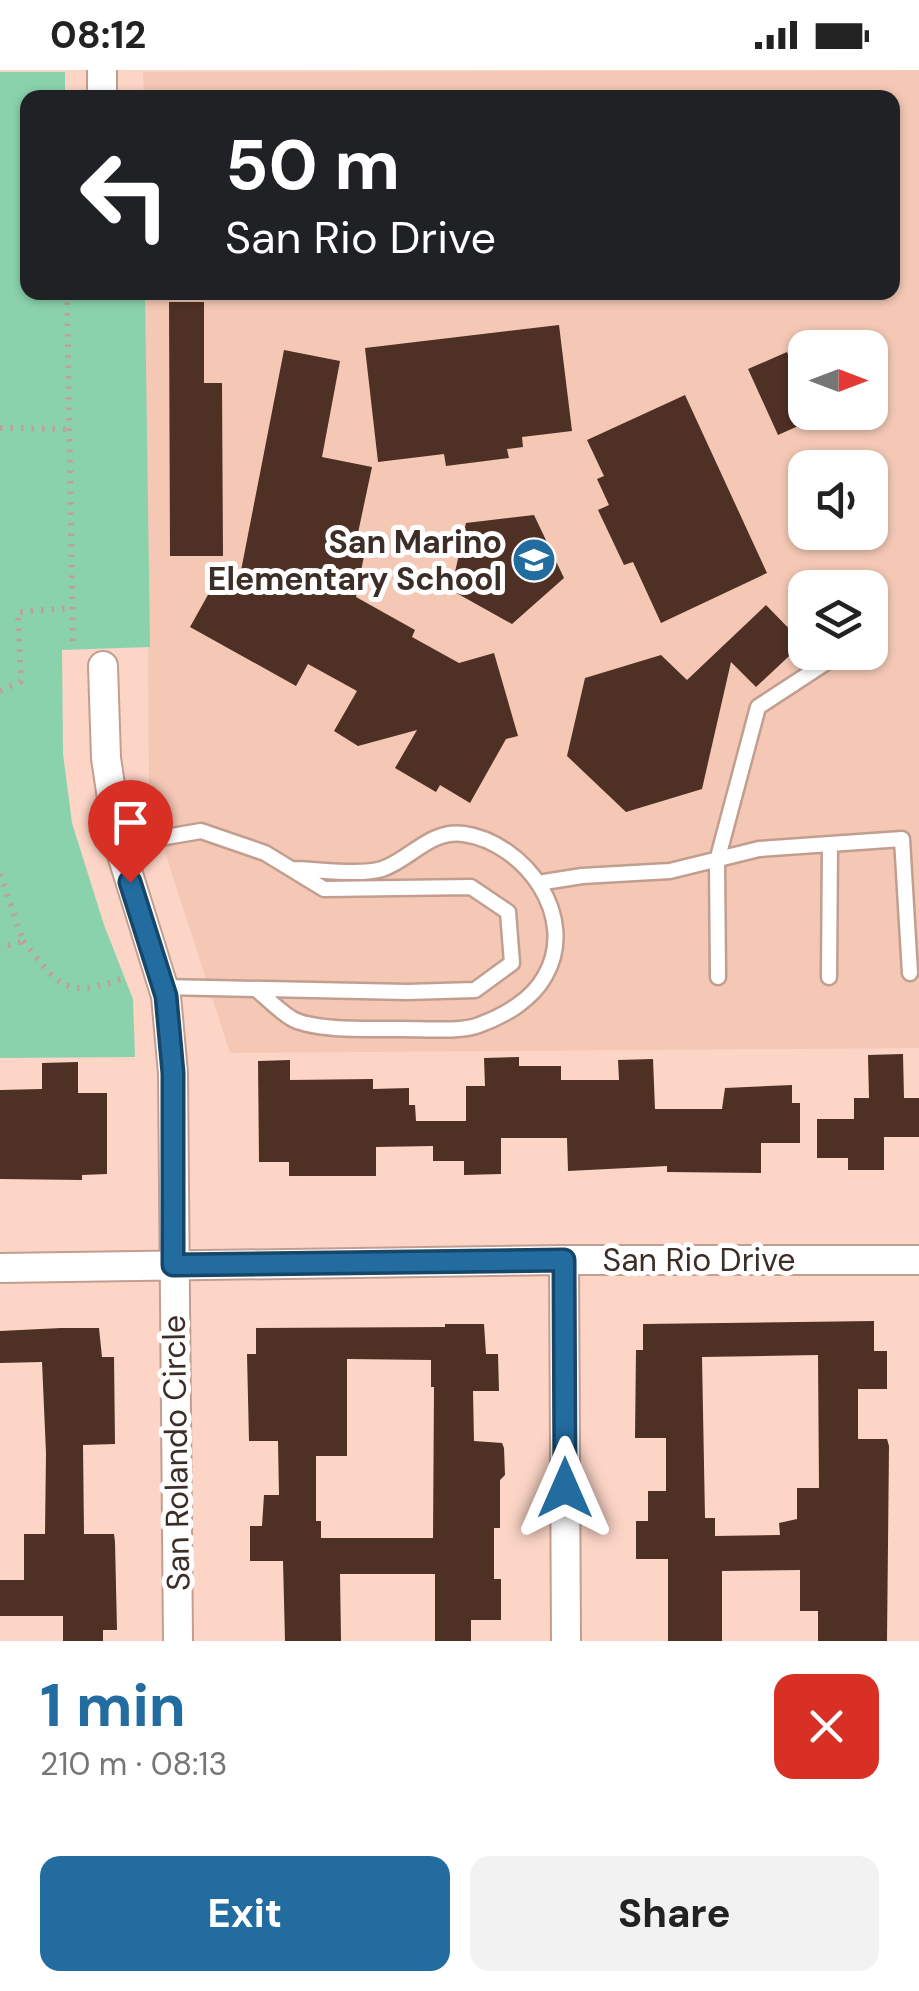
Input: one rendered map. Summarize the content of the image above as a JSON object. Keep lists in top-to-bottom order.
{
  "streets": {
    "street": ["San Rio Drive", "San Rolando Circle"]
  },
  "crossings": [
    ["San Rio Drive", "San Rolando Circle"]
  ],
  "places": {
    "school or university": ["San Marino Elementary School"]
  },
  "north": "right",
  "page": {
    "status": "08:12",
    "turn": ["50 m", "San Rio Drive"],
    "heading": ["1 min", "210 m · 08:13"],
    "buttons": ["Exit", "Share"]
  }
}
